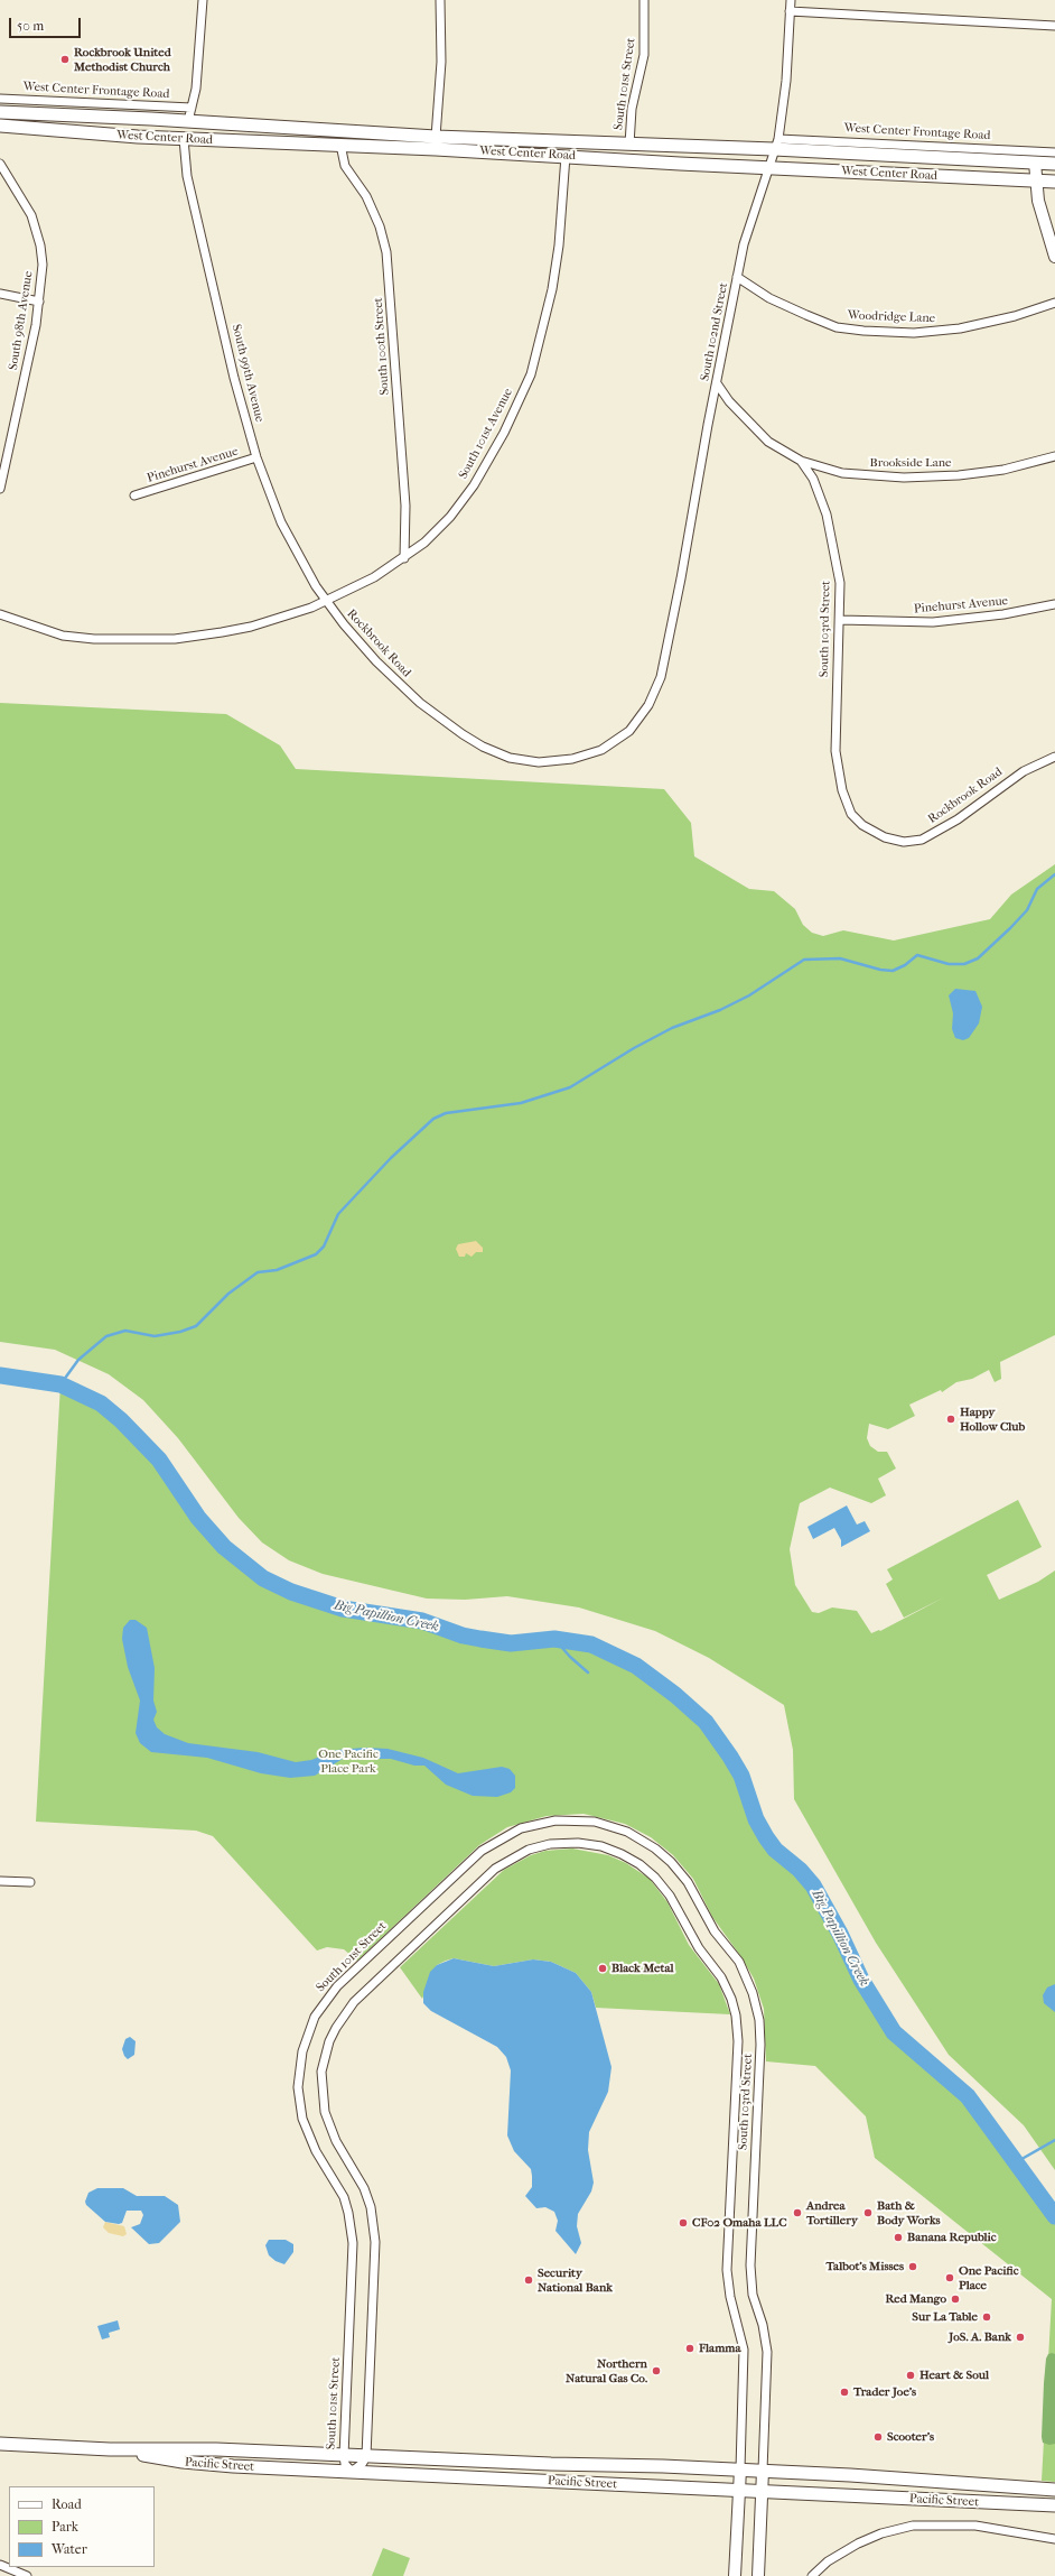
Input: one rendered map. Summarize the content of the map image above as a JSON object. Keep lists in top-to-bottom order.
{
  "streets": {
    "main road": ["West Center Road", "Pacific Street"],
    "street": [
      "South 101st Street",
      "West Center Frontage Road",
      "Woodridge Lane",
      "South 98th Avenue",
      "South 102nd Street",
      "South 100th Street",
      "South 99th Avenue",
      "South 101st Avenue",
      "Brookside Lane",
      "Pinehurst Avenue",
      "South 103rd Street",
      "Rockbrook Road"
    ]
  },
  "crossings": [
    ["South 101st Street", "West Center Road"],
    ["South 101st Street", "South 103rd Street"],
    ["South 101st Street", "Pacific Street"],
    ["West Center Frontage Road", "West Center Road"],
    ["West Center Frontage Road", "South 102nd Street"],
    ["West Center Road", "South 102nd Street"],
    ["West Center Road", "South 100th Street"],
    ["West Center Road", "South 99th Avenue"],
    ["West Center Road", "South 101st Avenue"],
    ["Woodridge Lane", "South 102nd Street"],
    ["South 102nd Street", "Brookside Lane"],
    ["South 102nd Street", "Rockbrook Road"],
    ["South 100th Street", "South 101st Avenue"],
    ["South 99th Avenue", "South 101st Avenue"],
    ["South 99th Avenue", "Pinehurst Avenue"],
    ["South 99th Avenue", "Rockbrook Road"],
    ["South 101st Avenue", "Rockbrook Road"],
    ["Brookside Lane", "South 103rd Street"],
    ["Pinehurst Avenue", "South 103rd Street"],
    ["South 103rd Street", "Rockbrook Road"],
    ["South 103rd Street", "Pacific Street"]
  ],
  "water": ["Big Papillion Creek"],
  "parks": ["One Pacific Place Park"],
  "places": [
    "Rockbrook United Methodist Church",
    "Happy Hollow Club",
    "Black Metal",
    "Andrea Tortillery",
    "Bath & Body Works",
    "CF02 Omaha LLC",
    "Banana Republic",
    "Talbot's Misses",
    "One Pacific Place",
    "Security National Bank",
    "Red Mango",
    "Sur La Table",
    "JoS. A. Bank",
    "Flamma",
    "Northern Natural Gas Co.",
    "Heart & Soul",
    "Trader Joe's",
    "Scooter's"
  ],
  "legend": ["Road", "Park", "Water"],
  "scale_bar": "50 m"
}
